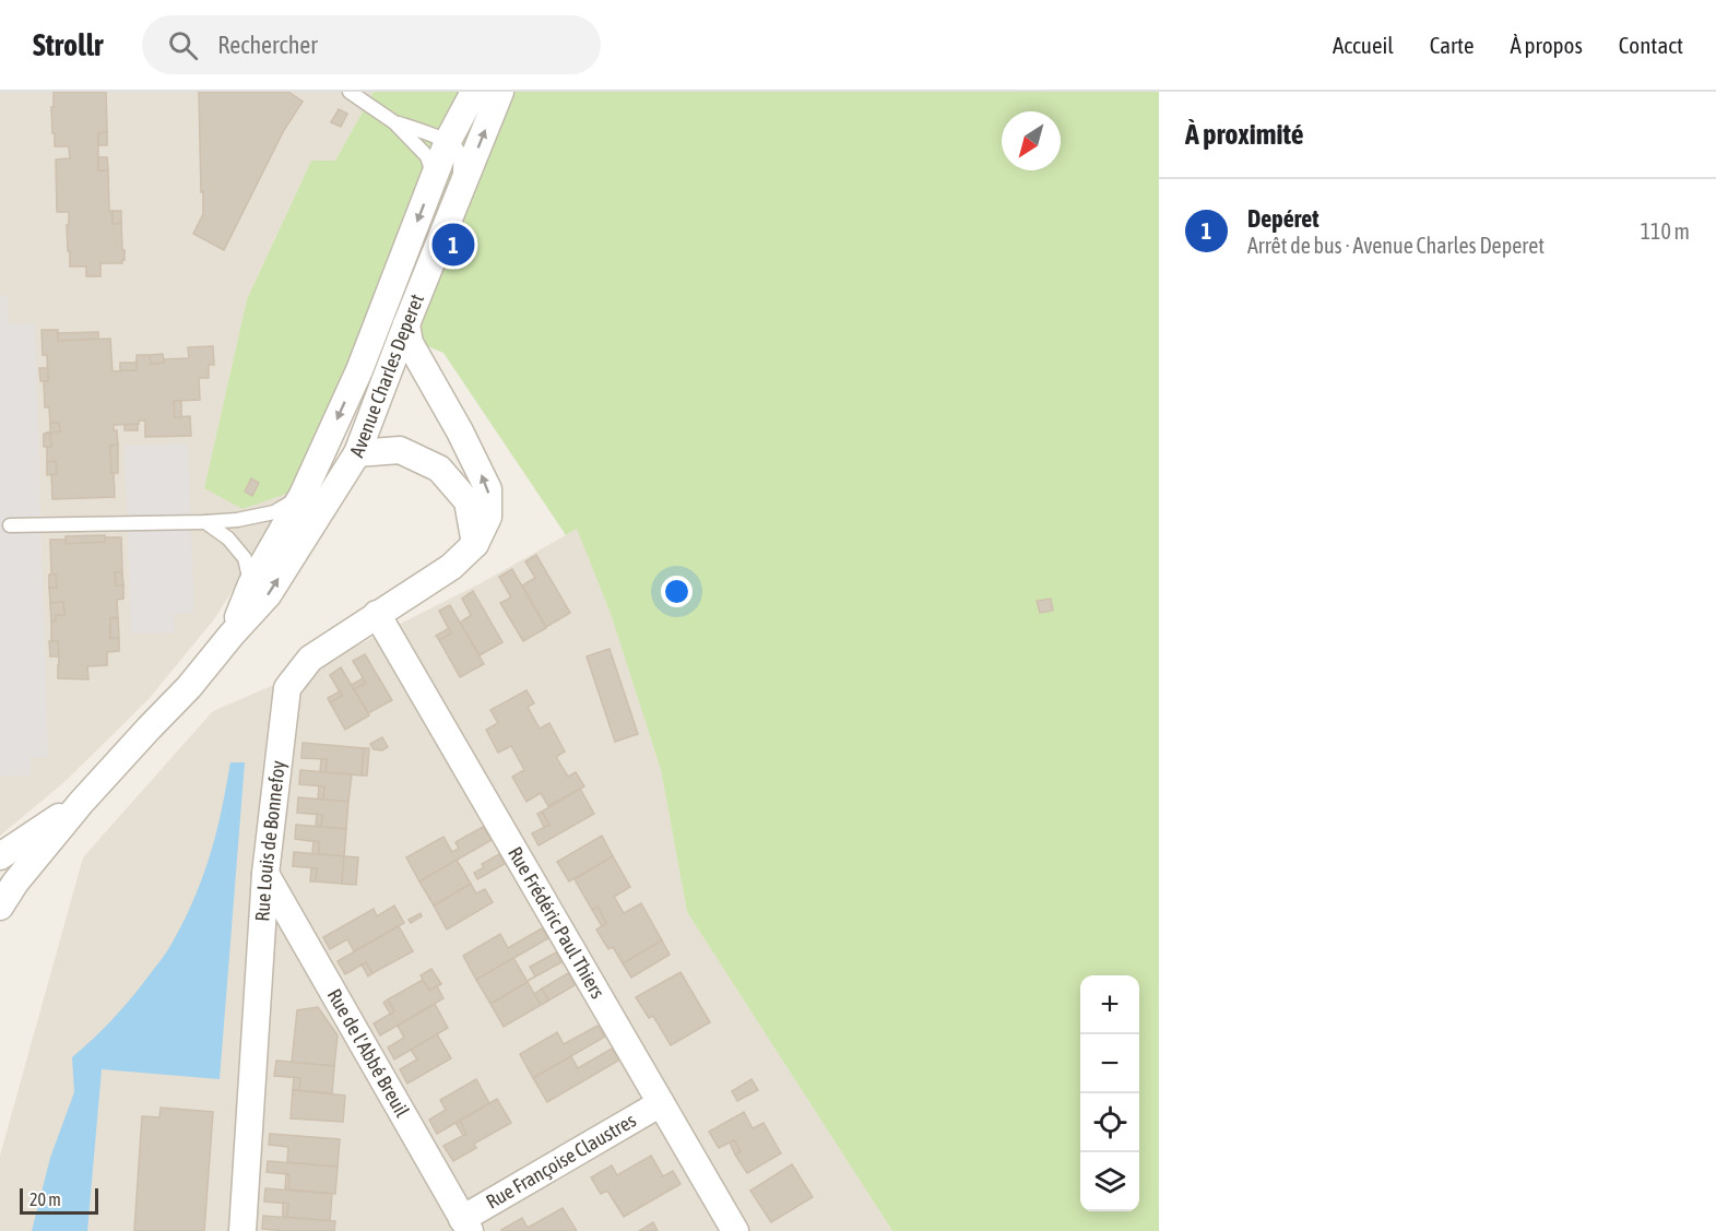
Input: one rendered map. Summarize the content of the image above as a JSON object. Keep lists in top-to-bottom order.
{
  "streets": {
    "street": [
      "Avenue Charles Deperet",
      "Rue Louis de Bonnefoy",
      "Rue Frédéric Paul Thiers",
      "Rue de l'Abbé Breuil",
      "Rue Françoise Claustres"
    ]
  },
  "crossings": [
    ["Avenue Charles Deperet", "Rue Louis de Bonnefoy"],
    ["Rue Louis de Bonnefoy", "Rue Frédéric Paul Thiers"],
    ["Rue Louis de Bonnefoy", "Rue de l'Abbé Breuil"],
    ["Rue Frédéric Paul Thiers", "Rue Françoise Claustres"],
    ["Rue de l'Abbé Breuil", "Rue Françoise Claustres"]
  ],
  "scale_bar": "20 m",
  "north": "bottom left",
  "page": {
    "header": "Strollr",
    "search": "Rechercher",
    "nav": [
      "Accueil",
      "Carte",
      "À propos",
      "Contact"
    ],
    "heading": "À proximité",
    "list": [
      {
        "mark": "1",
        "name": "Depéret",
        "note": "Arrêt de bus · Avenue Charles Deperet",
        "value": "110 m"
      }
    ],
    "pins": "1",
    "map_buttons": ["+", "−"],
    "scale": "20 m"
  }
}
